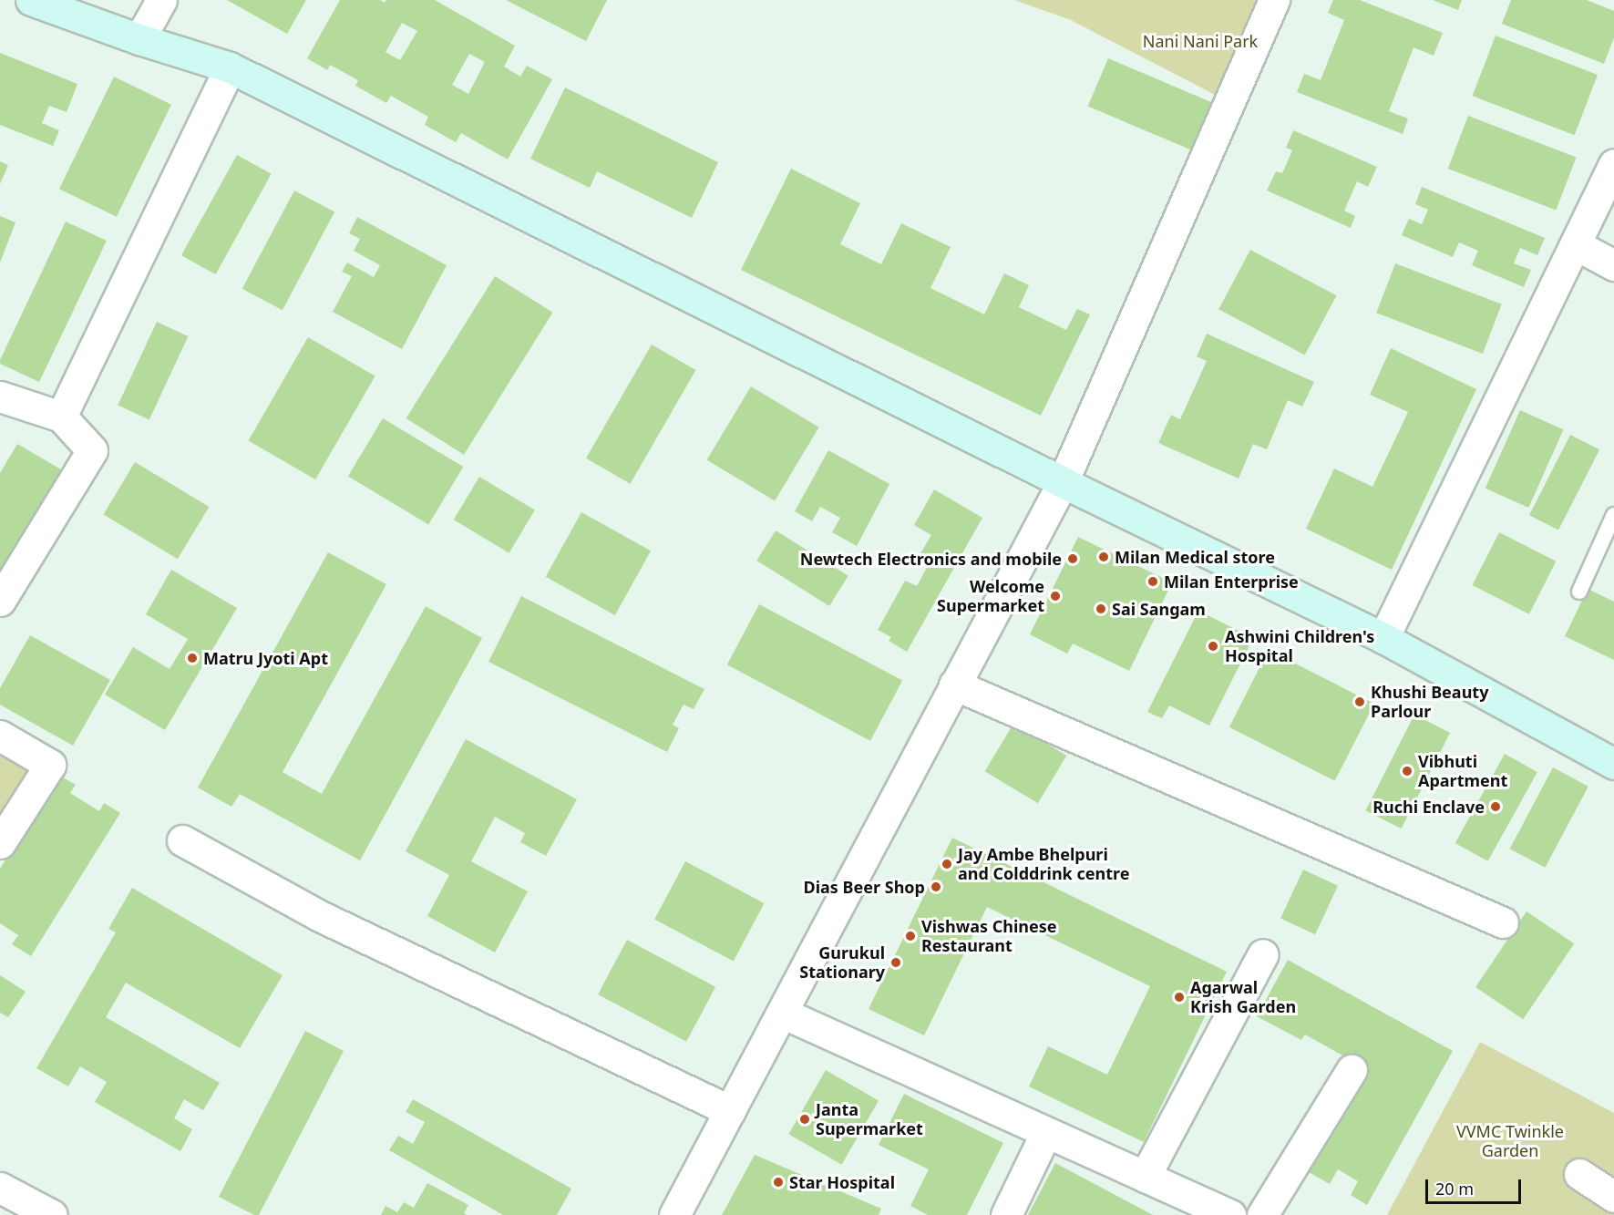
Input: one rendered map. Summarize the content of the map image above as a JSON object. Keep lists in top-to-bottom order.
{
  "parks": ["Nani Nani Park", "VVMC Twinkle Garden"],
  "places": [
    "Milan Medical store",
    "Newtech Electronics and mobile",
    "Milan Enterprise",
    "Welcome Supermarket",
    "Sai Sangam",
    "Ashwini Children's Hospital",
    "Matru Jyoti Apt",
    "Khushi Beauty Parlour",
    "Vibhuti Apartment",
    "Ruchi Enclave",
    "Jay Ambe Bhelpuri and Colddrink centre",
    "Dias Beer Shop",
    "Vishwas Chinese Restaurant",
    "Gurukul Stationary",
    "Agarwal Krish Garden",
    "Janta Supermarket",
    "Star Hospital"
  ],
  "scale_bar": "20 m"
}
